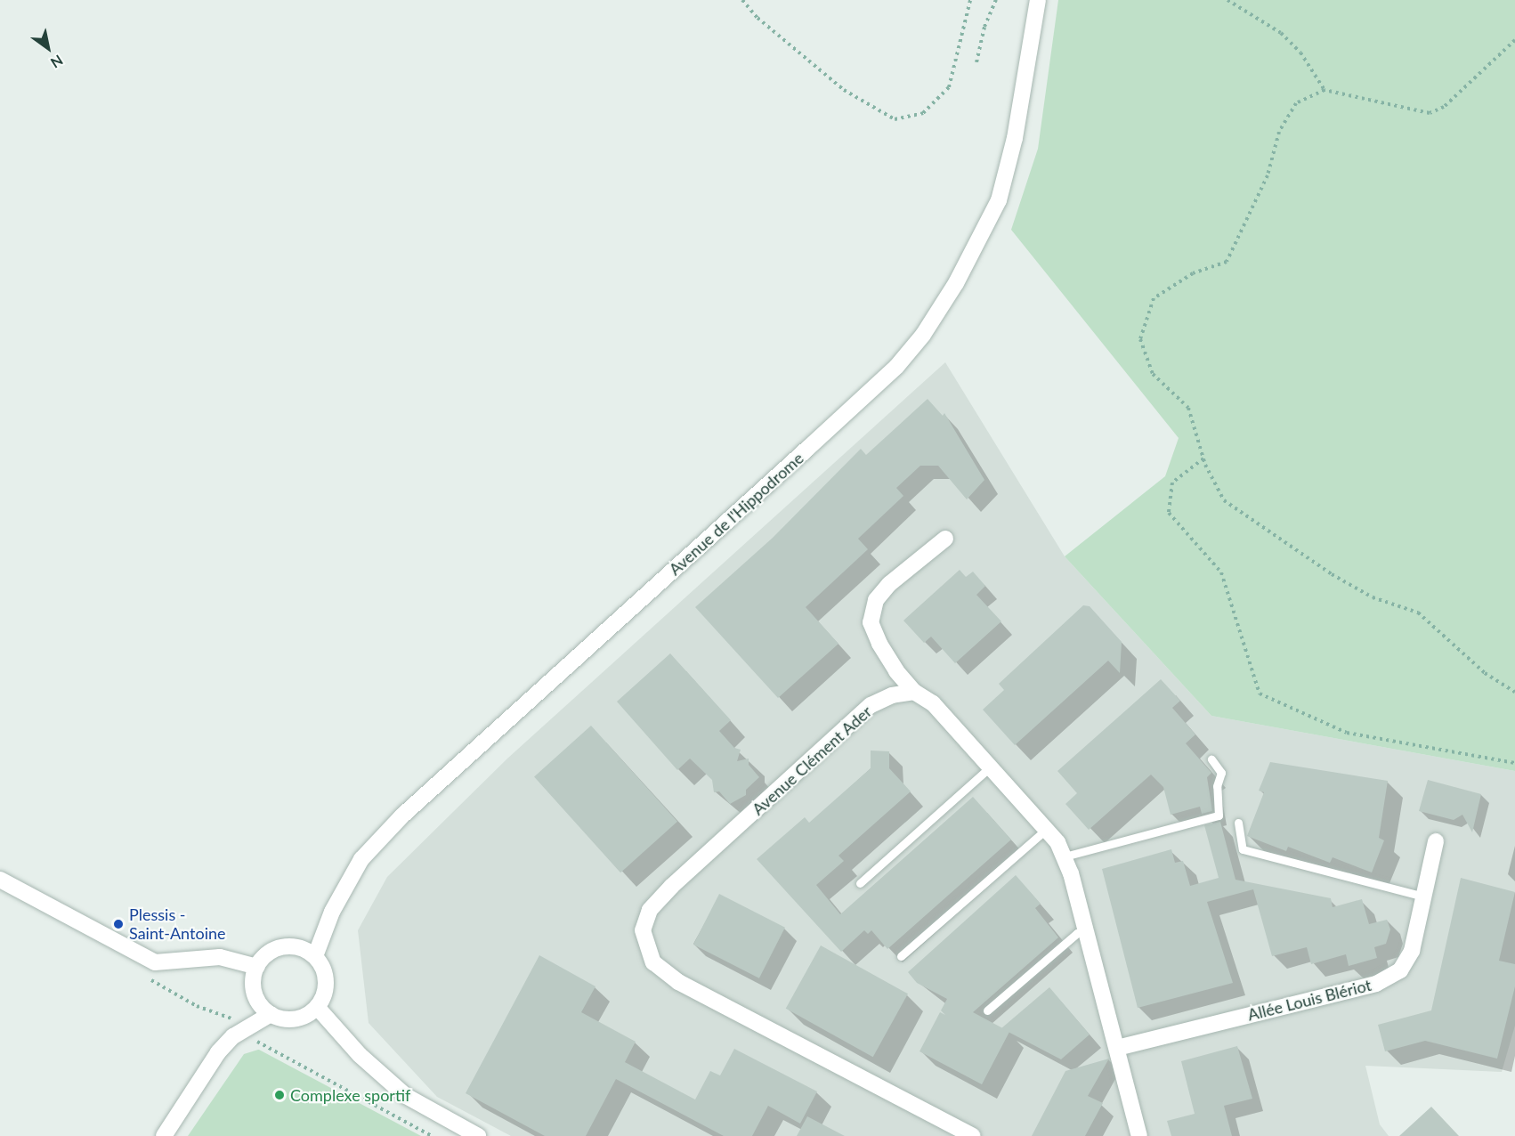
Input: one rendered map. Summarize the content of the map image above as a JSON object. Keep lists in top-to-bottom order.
{
  "streets": {
    "street": ["Avenue de l'Hippodrome", "Avenue Clément Ader", "Allée Louis Blériot"]
  },
  "places": ["Plessis - Saint-Antoine", "Complexe sportif"],
  "north": "bottom right"
}
